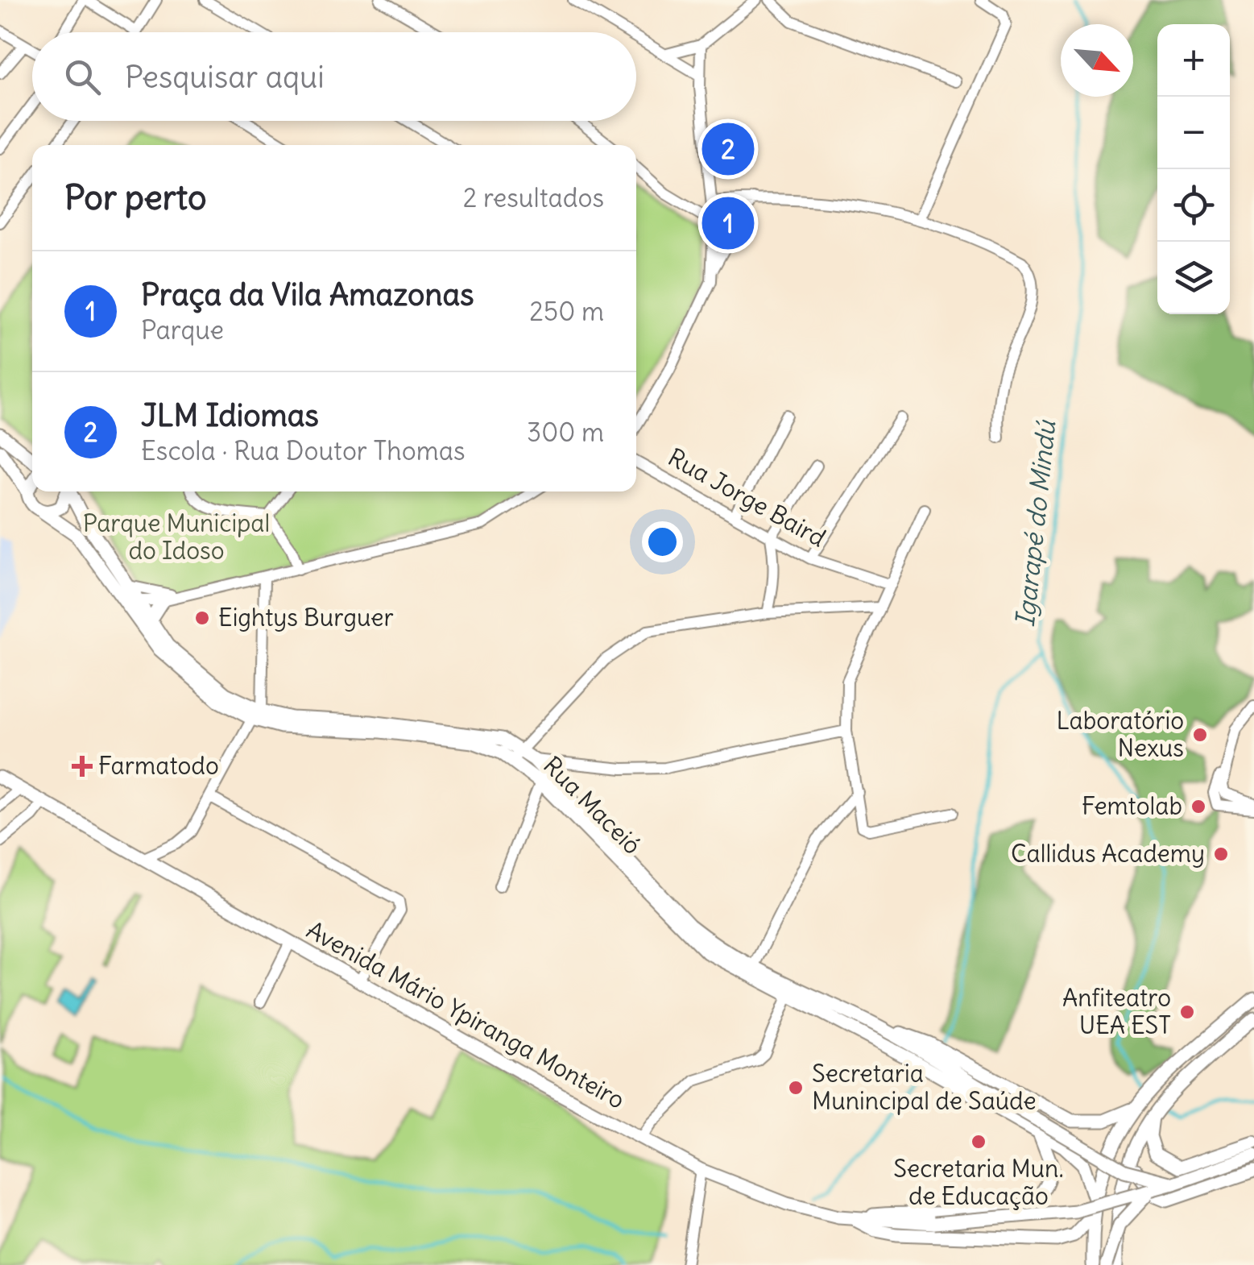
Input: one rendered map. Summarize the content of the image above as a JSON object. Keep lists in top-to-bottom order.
{
  "streets": {
    "main road": ["Rua Maceió", "Avenida Mário Ypiranga Monteiro"],
    "street": ["Rua Jorge Baird"]
  },
  "crossings": [
    ["Rua Maceió", "Avenida Mário Ypiranga Monteiro"]
  ],
  "water": ["Igarapé do Mindú"],
  "parks": ["Parque Municipal do Idoso"],
  "places": {
    "other": [
      "Eightys Burguer",
      "Laboratório Nexus",
      "Femtolab",
      "Callidus Academy",
      "Anfiteatro UEA EST",
      "Secretaria Munincipal de Saúde",
      "Secretaria Mun. de Educação"
    ],
    "health": ["Farmatodo"]
  },
  "north": "bottom right",
  "page": {
    "map_buttons": ["+", "−"],
    "search": "Pesquisar aqui",
    "pins": ["2", "1"],
    "heading": ["Por perto", "2 resultados"],
    "list": [
      {
        "mark": "1",
        "name": "Praça da Vila Amazonas",
        "note": "Parque",
        "value": "250 m"
      },
      {
        "mark": "2",
        "name": "JLM Idiomas",
        "note": "Escola · Rua Doutor Thomas",
        "value": "300 m"
      }
    ]
  }
}
